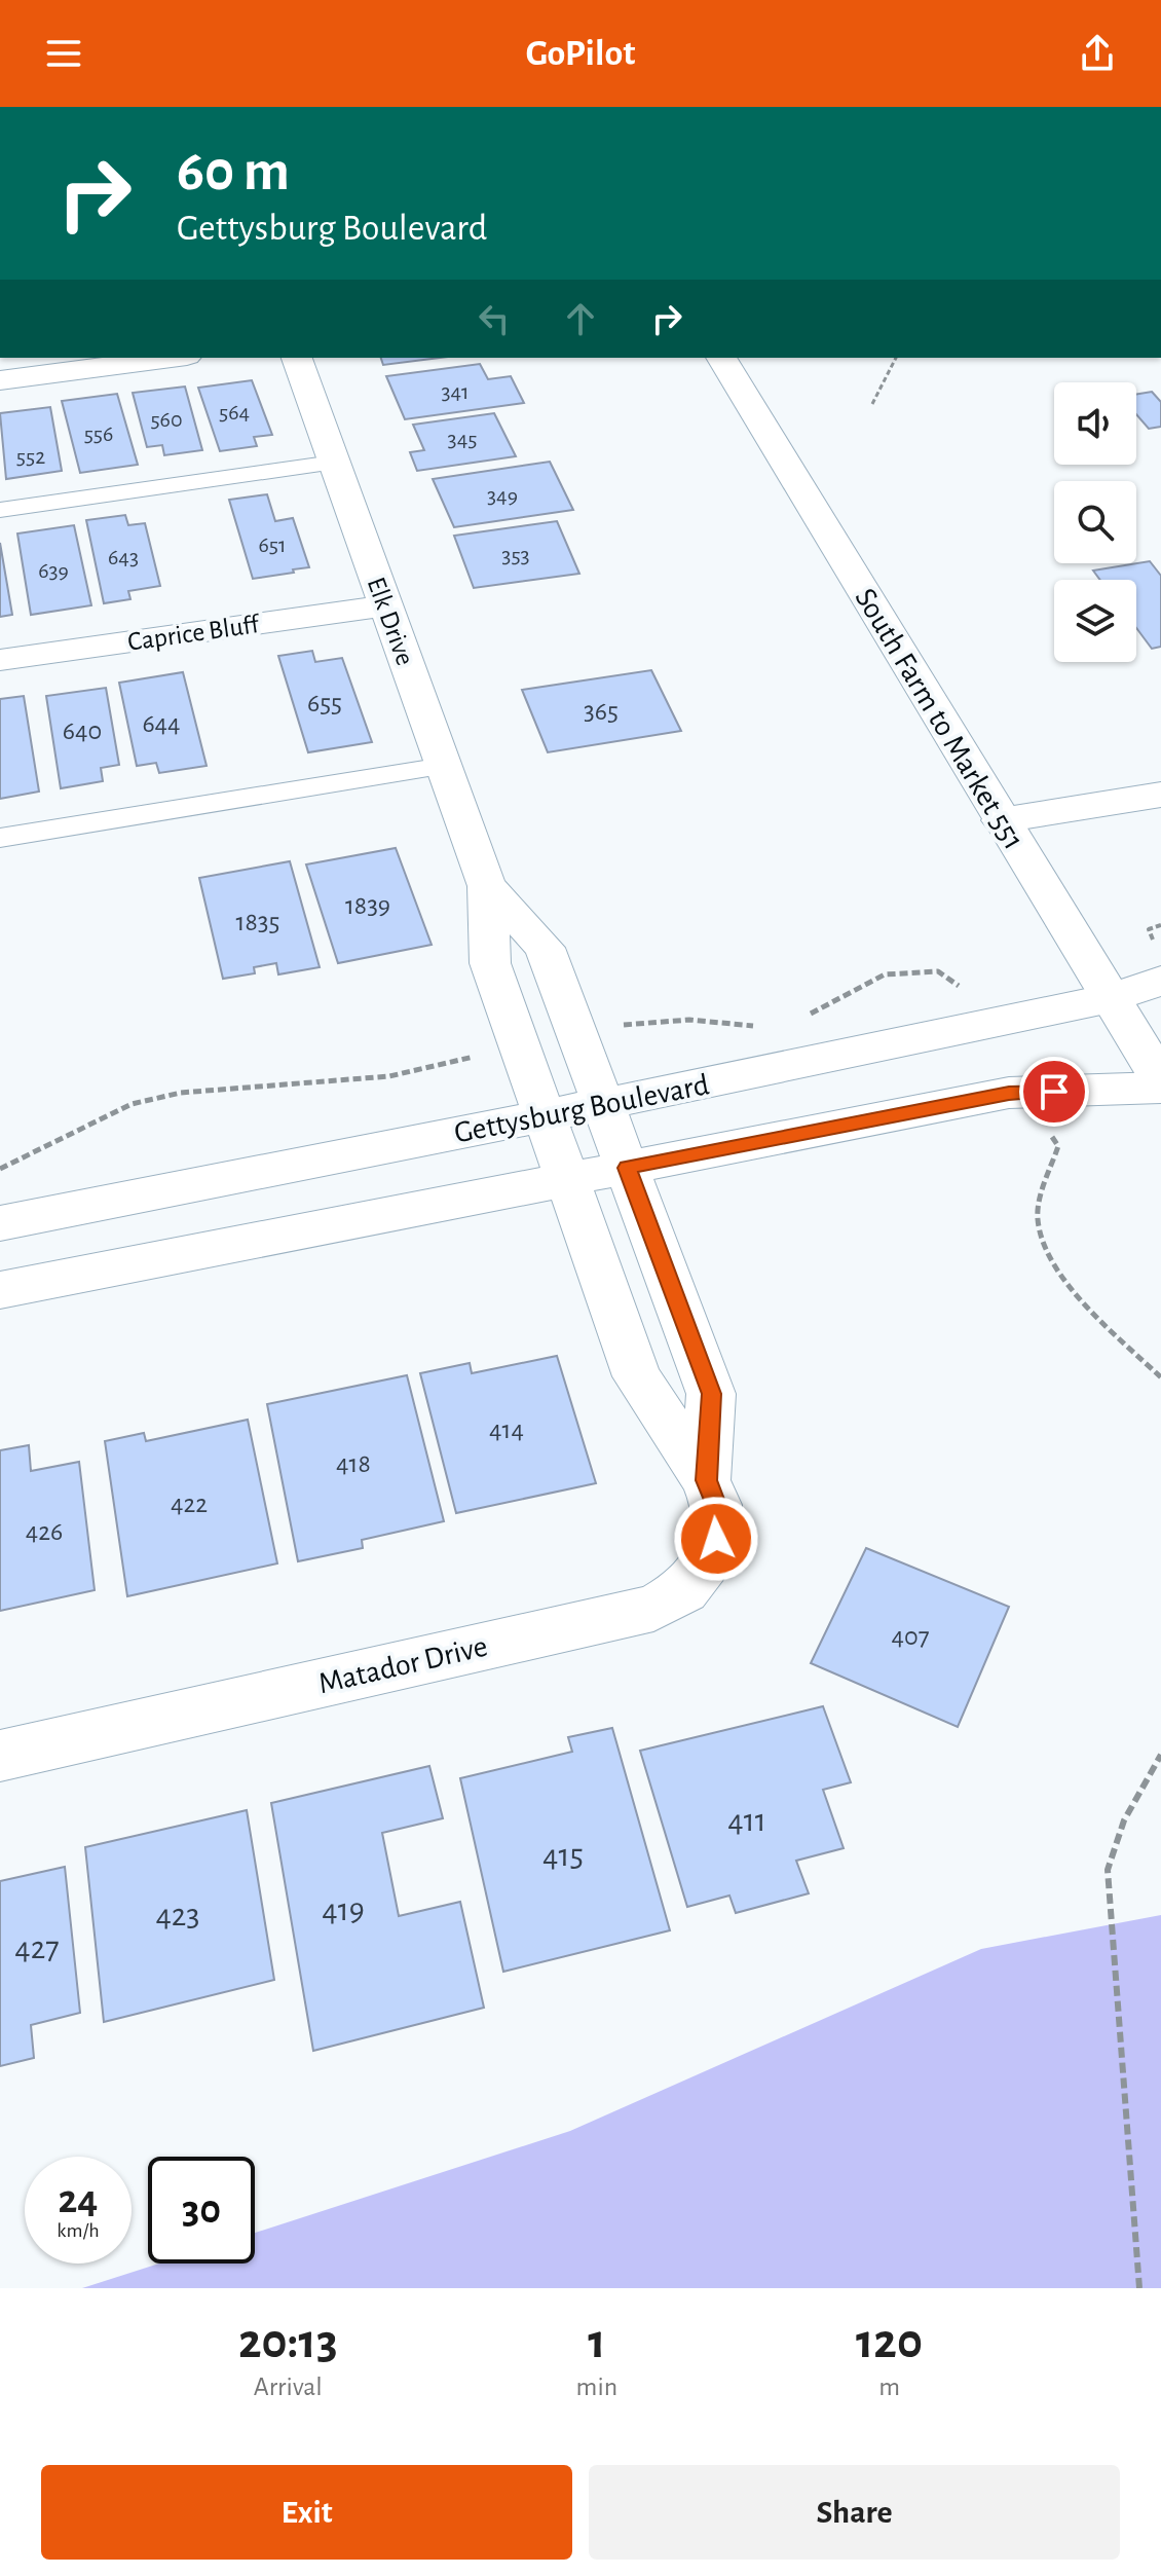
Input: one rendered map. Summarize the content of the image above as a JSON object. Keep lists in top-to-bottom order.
{
  "streets": {
    "street": [
      "Elk Drive",
      "Caprice Bluff",
      "South Farm to Market 551",
      "Gettysburg Boulevard",
      "Matador Drive"
    ]
  },
  "crossings": [
    ["Elk Drive", "Caprice Bluff"],
    ["Elk Drive", "Gettysburg Boulevard"],
    ["Elk Drive", "Matador Drive"],
    ["South Farm to Market 551", "Gettysburg Boulevard"],
    ["Gettysburg Boulevard", "Matador Drive"]
  ],
  "house_numbers": [
    "341",
    "564",
    "560",
    "556",
    "345",
    "552",
    "349",
    "651",
    "353",
    "643",
    "639",
    "655",
    "365",
    "644",
    "640",
    "1839",
    "1835",
    "414",
    "418",
    "422",
    "426",
    "407",
    "411",
    "415",
    "419",
    "423",
    "427"
  ],
  "page": {
    "header": "GoPilot",
    "turn": ["60 m", "Gettysburg Boulevard"],
    "speed": "24 km/h",
    "limit": "30",
    "eta": [
      "20:13",
      "Arrival",
      "1",
      "min",
      "120",
      "m"
    ],
    "buttons": ["Exit", "Share"]
  }
}
